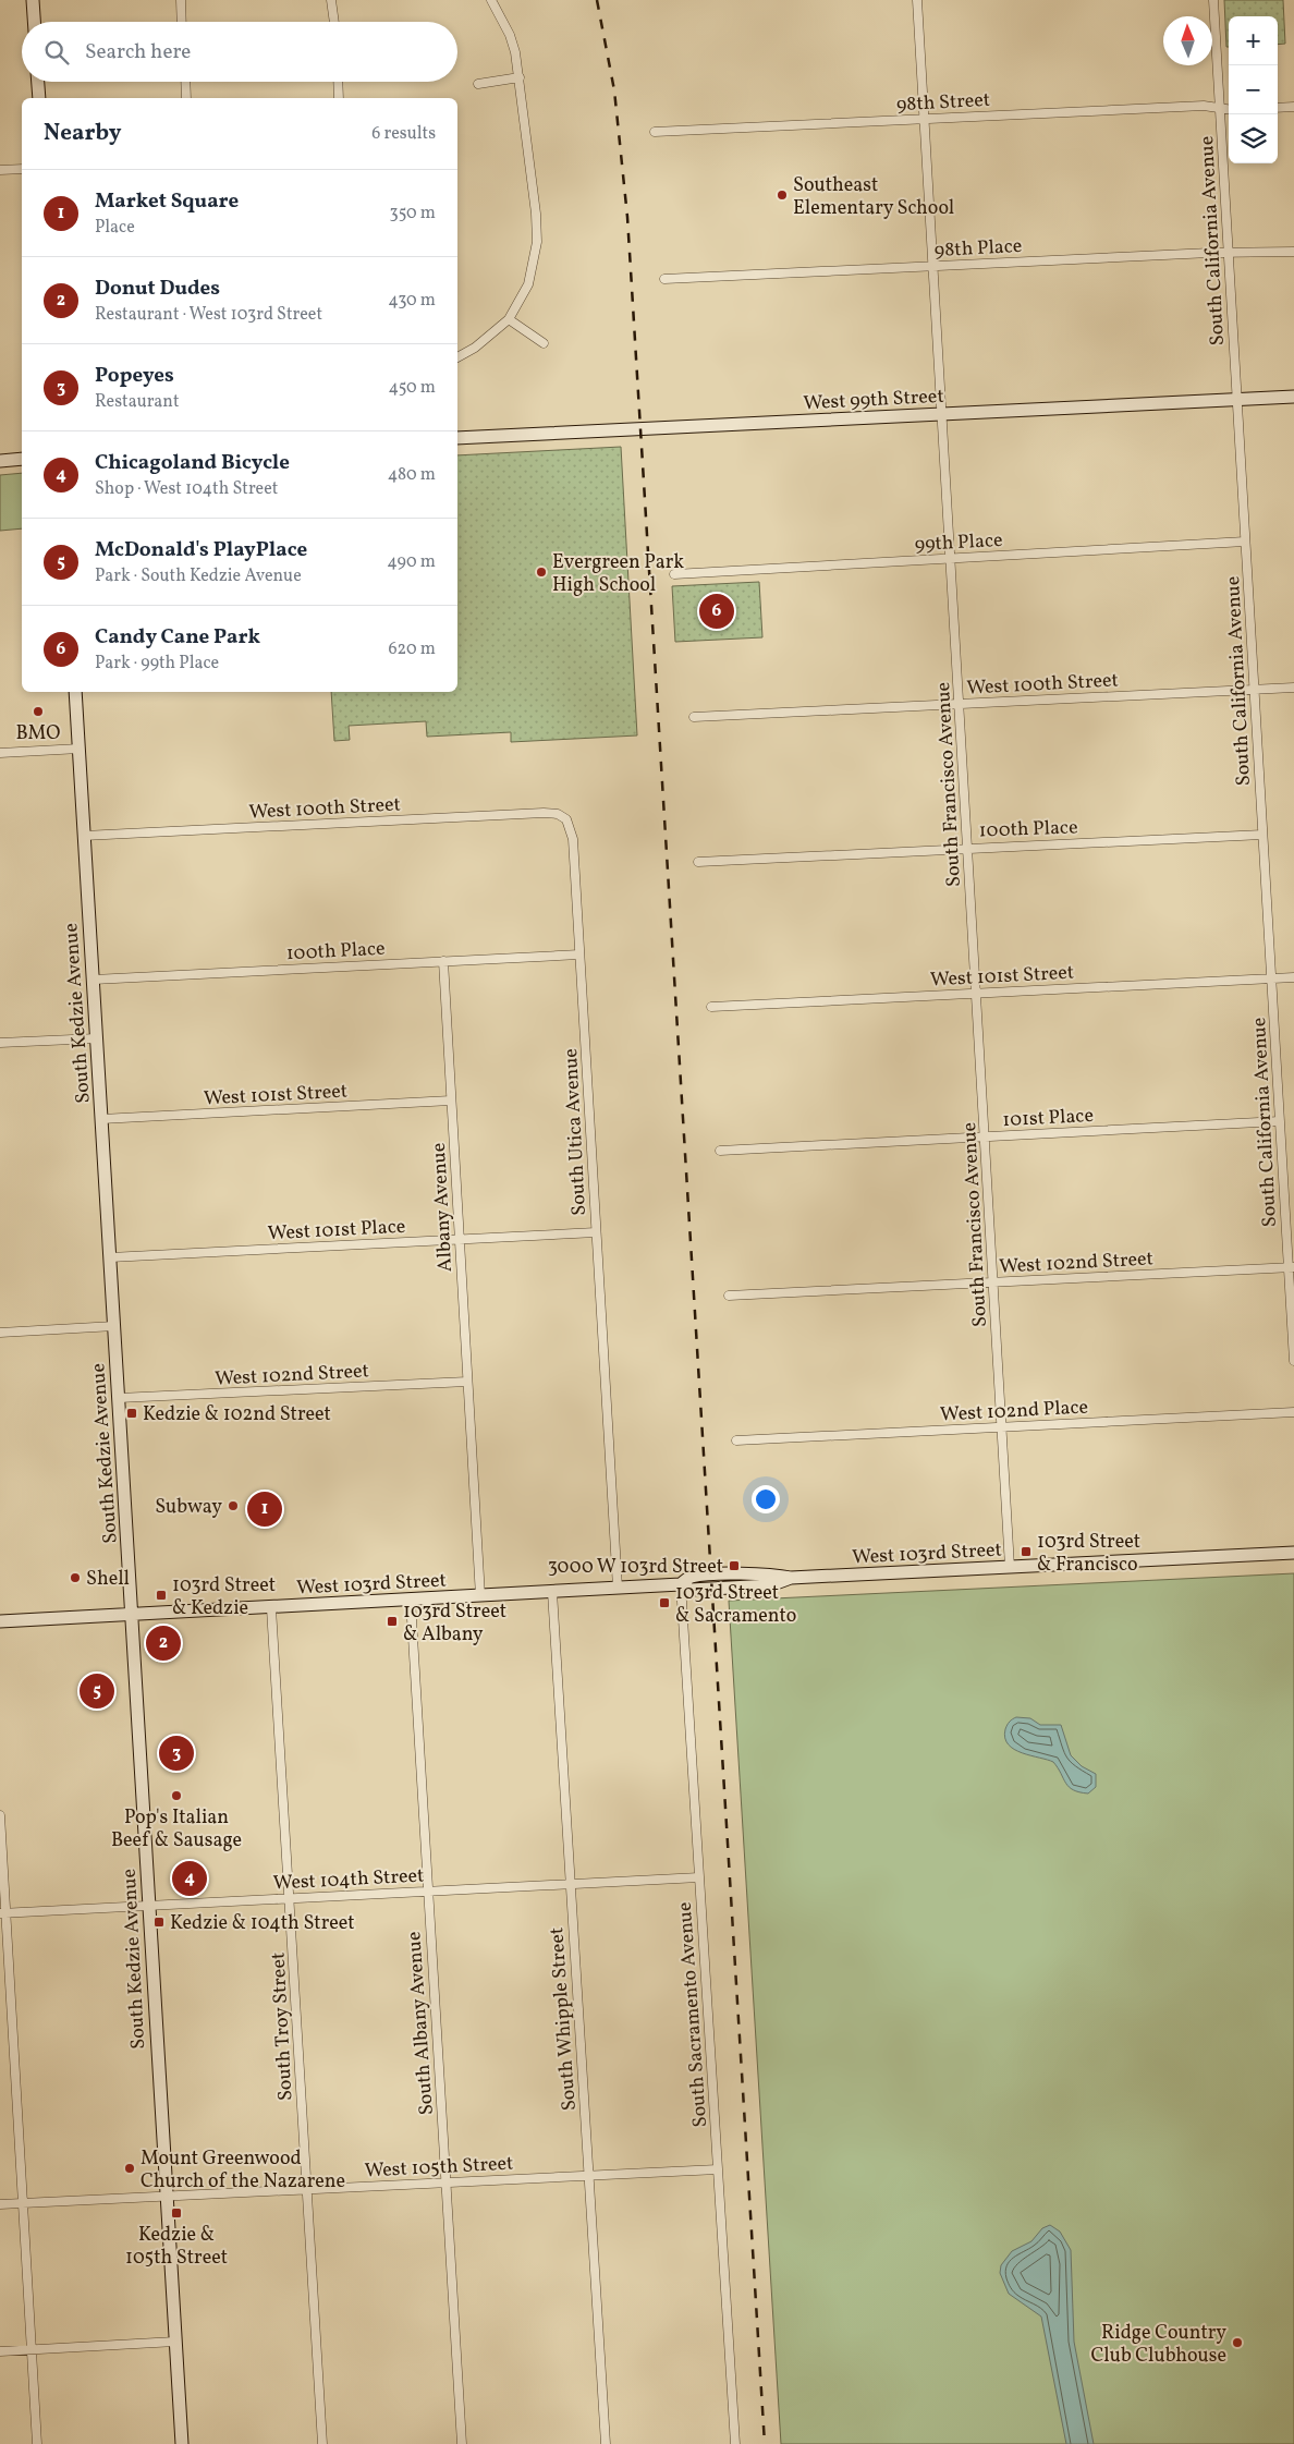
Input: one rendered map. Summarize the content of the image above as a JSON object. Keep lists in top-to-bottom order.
{
  "streets": {
    "main road": ["West 99th Street", "South Kedzie Avenue", "West 103rd Street"],
    "street": [
      "98th Street",
      "South California Avenue",
      "98th Place",
      "99th Place",
      "West 100th Street",
      "South Francisco Avenue",
      "100th Place",
      "West 101st Street",
      "101st Place",
      "South Utica Avenue",
      "Albany Avenue",
      "West 101st Place",
      "West 102nd Street",
      "West 102nd Place",
      "West 104th Street",
      "South Sacramento Avenue",
      "South Whipple Street",
      "South Albany Avenue",
      "South Troy Street",
      "West 105th Street"
    ]
  },
  "crossings": [
    ["98th Street", "South California Avenue"],
    ["98th Street", "South Francisco Avenue"],
    ["South California Avenue", "98th Place"],
    ["South California Avenue", "West 99th Street"],
    ["South California Avenue", "99th Place"],
    ["South California Avenue", "West 100th Street"],
    ["South California Avenue", "100th Place"],
    ["South California Avenue", "West 101st Street"],
    ["South California Avenue", "101st Place"],
    ["South California Avenue", "West 102nd Street"],
    ["98th Place", "South Francisco Avenue"],
    ["West 99th Street", "South Francisco Avenue"],
    ["99th Place", "South Francisco Avenue"],
    ["West 100th Street", "South Francisco Avenue"],
    ["West 100th Street", "South Kedzie Avenue"],
    ["West 100th Street", "South Utica Avenue"],
    ["South Francisco Avenue", "100th Place"],
    ["South Francisco Avenue", "West 101st Street"],
    ["South Francisco Avenue", "101st Place"],
    ["South Francisco Avenue", "West 102nd Street"],
    ["South Francisco Avenue", "West 102nd Place"],
    ["South Francisco Avenue", "West 103rd Street"],
    ["100th Place", "South Kedzie Avenue"],
    ["100th Place", "South Utica Avenue"],
    ["100th Place", "Albany Avenue"],
    ["West 101st Street", "South Kedzie Avenue"],
    ["West 101st Street", "Albany Avenue"],
    ["South Kedzie Avenue", "West 101st Place"],
    ["South Kedzie Avenue", "West 102nd Street"],
    ["South Kedzie Avenue", "West 103rd Street"],
    ["South Kedzie Avenue", "West 104th Street"],
    ["South Kedzie Avenue", "West 105th Street"],
    ["South Utica Avenue", "West 101st Place"],
    ["South Utica Avenue", "West 103rd Street"],
    ["Albany Avenue", "West 101st Place"],
    ["Albany Avenue", "West 102nd Street"],
    ["Albany Avenue", "West 103rd Street"],
    ["West 103rd Street", "South Sacramento Avenue"],
    ["West 103rd Street", "South Whipple Street"],
    ["West 103rd Street", "South Albany Avenue"],
    ["West 103rd Street", "South Troy Street"],
    ["West 104th Street", "South Sacramento Avenue"],
    ["West 104th Street", "South Whipple Street"],
    ["West 104th Street", "South Albany Avenue"],
    ["West 104th Street", "South Troy Street"],
    ["South Sacramento Avenue", "West 105th Street"],
    ["South Whipple Street", "West 105th Street"],
    ["South Albany Avenue", "West 105th Street"],
    ["South Troy Street", "West 105th Street"]
  ],
  "places": {
    "other": [
      "Southeast Elementary School",
      "Evergreen Park High School",
      "BMO",
      "Subway",
      "Shell",
      "Pop's Italian Beef & Sausage",
      "Mount Greenwood Church of the Nazarene",
      "Ridge Country Club Clubhouse"
    ],
    "transit": [
      "Kedzie & 102nd Street",
      "103rd Street & Francisco",
      "3000 W 103rd Street",
      "103rd Street & Kedzie",
      "103rd Street & Sacramento",
      "103rd Street & Albany",
      "Kedzie & 104th Street",
      "Kedzie & 105th Street"
    ]
  },
  "north": "top",
  "page": {
    "map_buttons": ["+", "−"],
    "search": "Search here",
    "heading": ["Nearby", "6 results"],
    "list": [
      {
        "mark": "1",
        "name": "Market Square",
        "note": "Place",
        "value": "350 m"
      },
      {
        "mark": "2",
        "name": "Donut Dudes",
        "note": "Restaurant · West 103rd Street",
        "value": "430 m"
      },
      {
        "mark": "3",
        "name": "Popeyes",
        "note": "Restaurant",
        "value": "450 m"
      },
      {
        "mark": "4",
        "name": "Chicagoland Bicycle",
        "note": "Shop · West 104th Street",
        "value": "480 m"
      },
      {
        "mark": "5",
        "name": "McDonald's PlayPlace",
        "note": "Park · South Kedzie Avenue",
        "value": "490 m"
      },
      {
        "mark": "6",
        "name": "Candy Cane Park",
        "note": "Park · 99th Place",
        "value": "620 m"
      }
    ],
    "pins": [
      "6",
      "1",
      "2",
      "5",
      "3",
      "4"
    ]
  }
}
